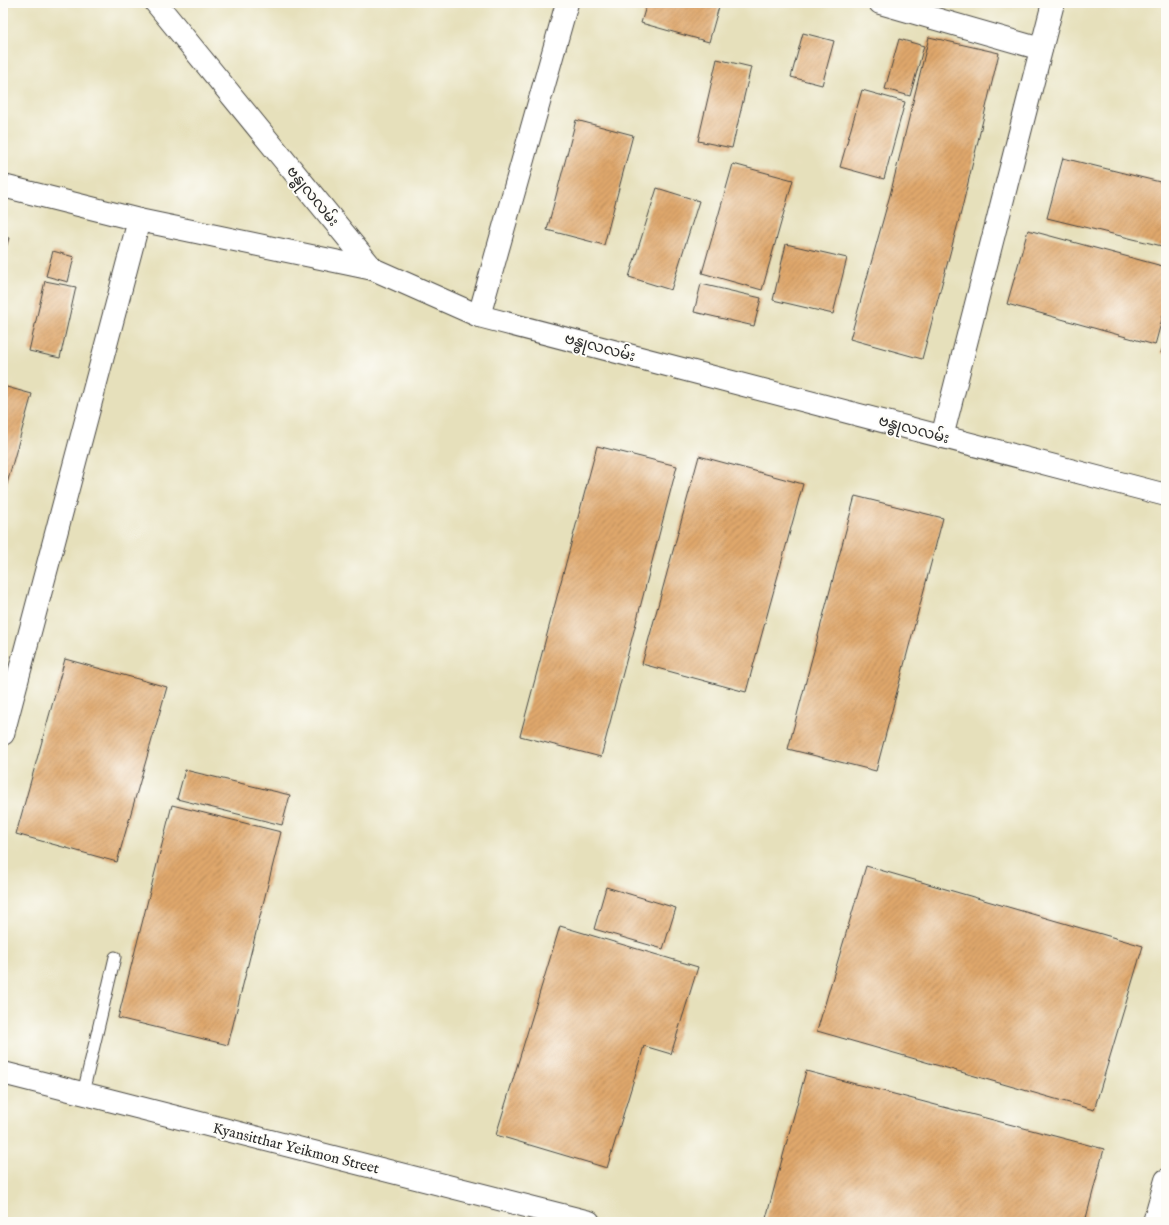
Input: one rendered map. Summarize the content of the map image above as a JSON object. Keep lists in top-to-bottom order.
{
  "streets": {
    "street": ["ဗန္ဓုလလမ်း", "Kyansitthar Yeikmon Street"]
  }
}
